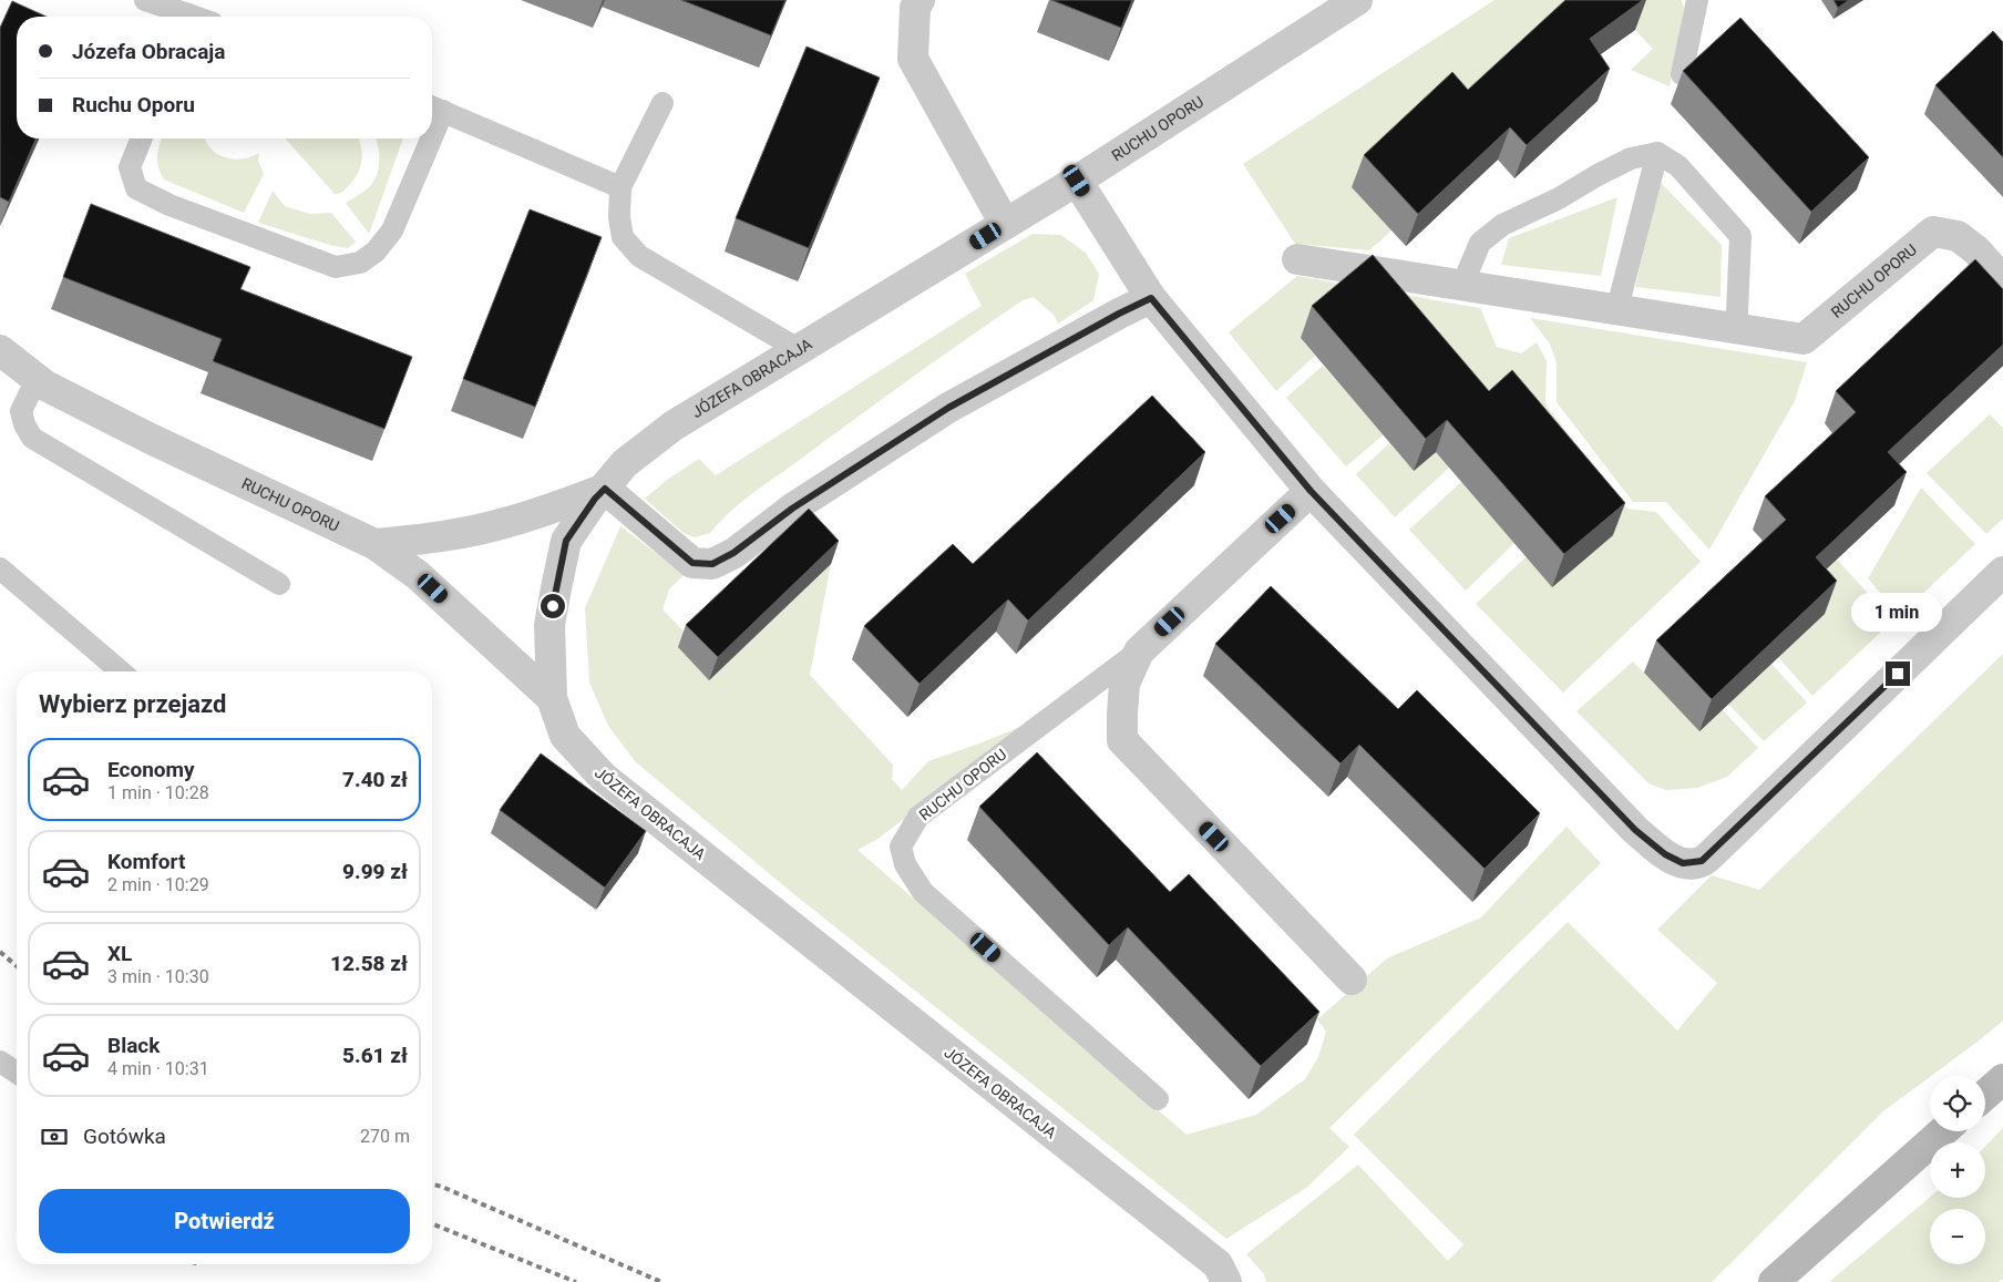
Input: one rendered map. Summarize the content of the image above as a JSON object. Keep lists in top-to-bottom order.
{
  "streets": {
    "street": ["RUCHU OPORU", "JÓZEFA OBRACAJA"]
  },
  "crossings": [
    ["RUCHU OPORU", "JÓZEFA OBRACAJA"]
  ],
  "page": {
    "banner": ["Józefa Obracaja", "Ruchu Oporu"],
    "bubble": "1 min",
    "heading": "Wybierz przejazd",
    "list": [
      {
        "name": "Economy",
        "note": "1 min · 10:28",
        "value": "7.40 zł"
      },
      {
        "name": "Komfort",
        "note": "2 min · 10:29",
        "value": "9.99 zł"
      },
      {
        "name": "XL",
        "note": "3 min · 10:30",
        "value": "12.58 zł"
      },
      {
        "name": "Black",
        "note": "4 min · 10:31",
        "value": "5.61 zł"
      }
    ],
    "map_buttons": ["+", "−"],
    "pay": ["Gotówka", "270 m"],
    "buttons": "Potwierdź"
  }
}
